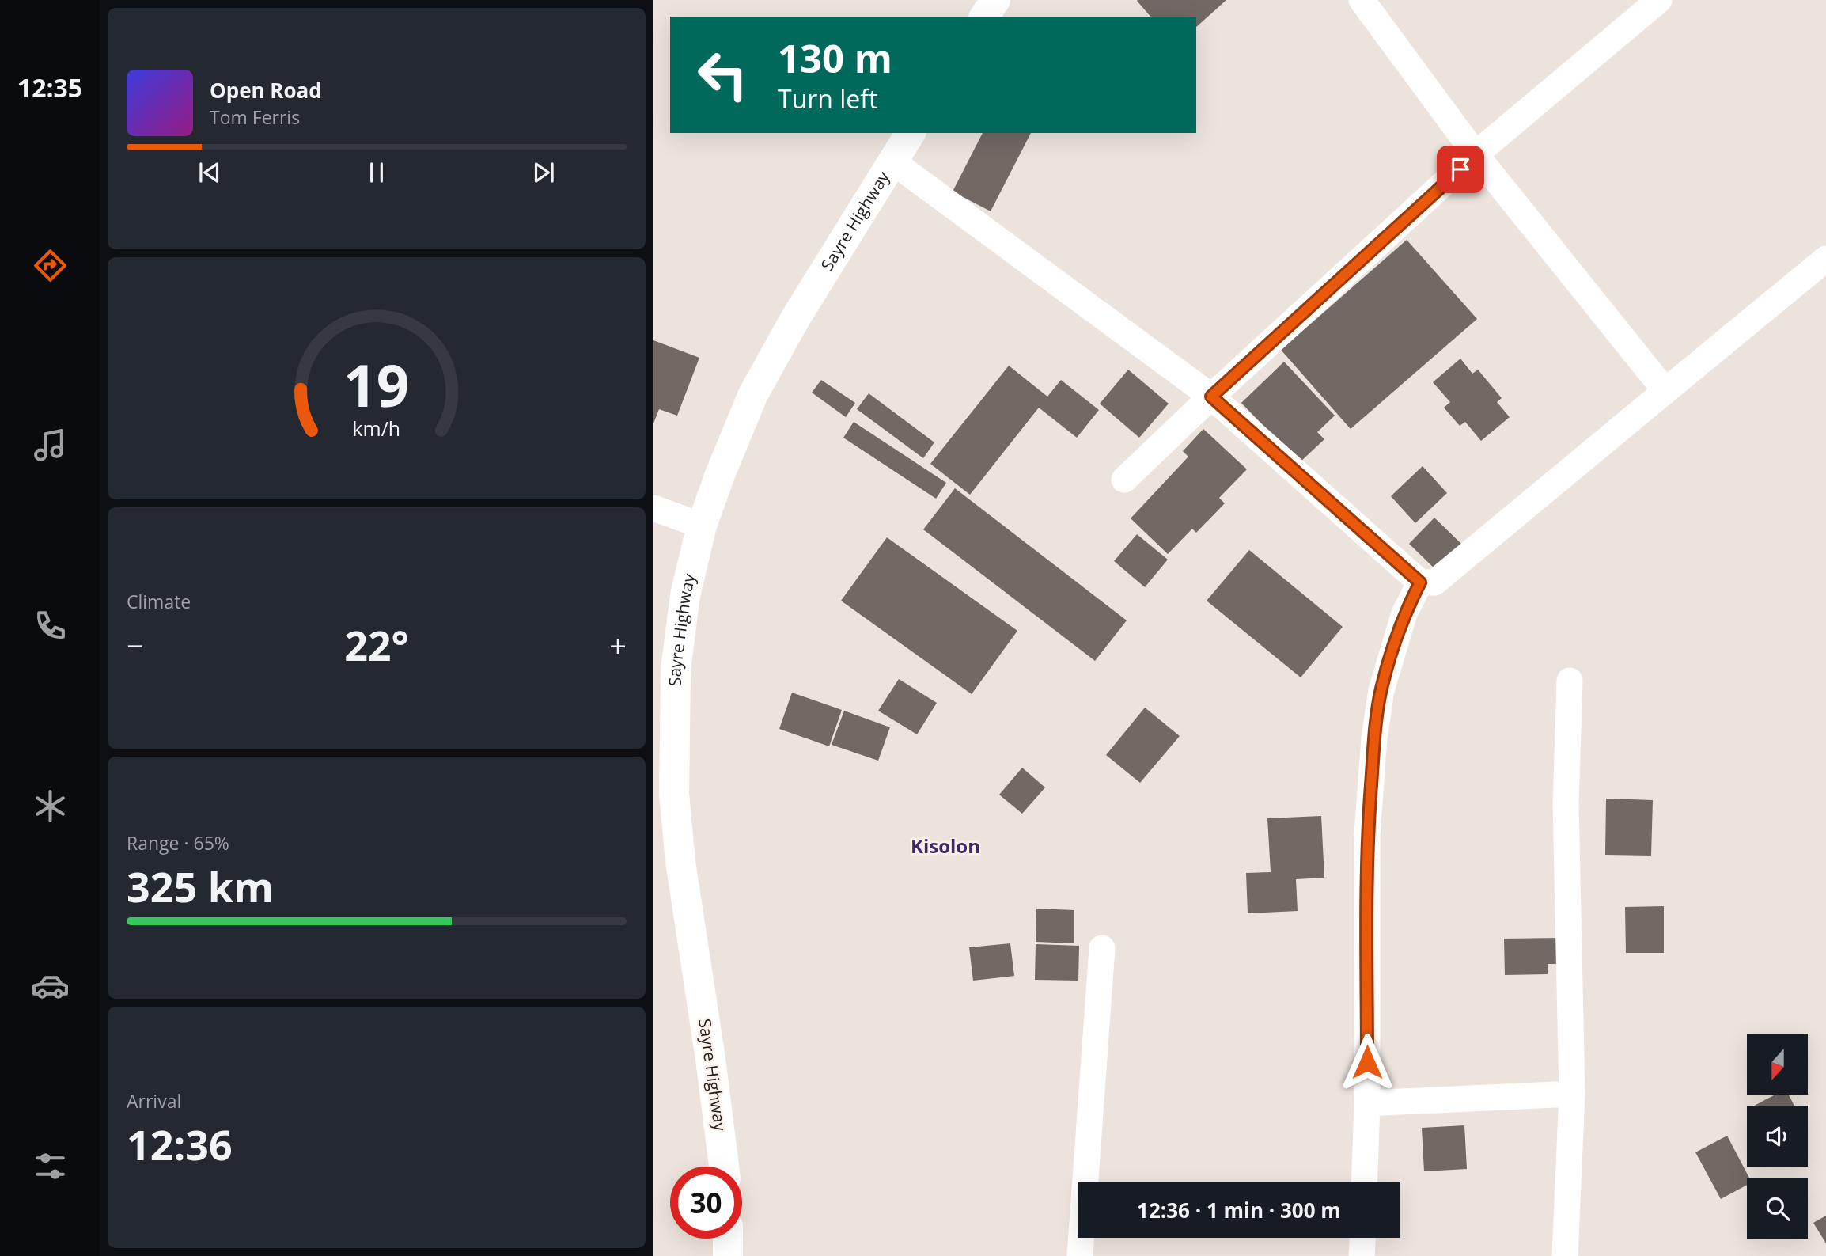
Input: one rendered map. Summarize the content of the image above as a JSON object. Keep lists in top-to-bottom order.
{
  "streets": {
    "highway": ["Sayre Highway"]
  },
  "districts": ["Kisolon"],
  "north": "bottom",
  "page": {
    "tabs": "12:35",
    "turn": ["130 m", "Turn left"],
    "song": ["Open Road", "Tom Ferris"],
    "tile": [
      "Climate",
      ["Range · 65%", "325 km"],
      ["Arrival", "12:36"]
    ],
    "heat": ["−", "22°", "+"],
    "limit": "30",
    "trip": "12:36 · 1 min · 300 m",
    "gauge": ["19", "km/h"]
  }
}
